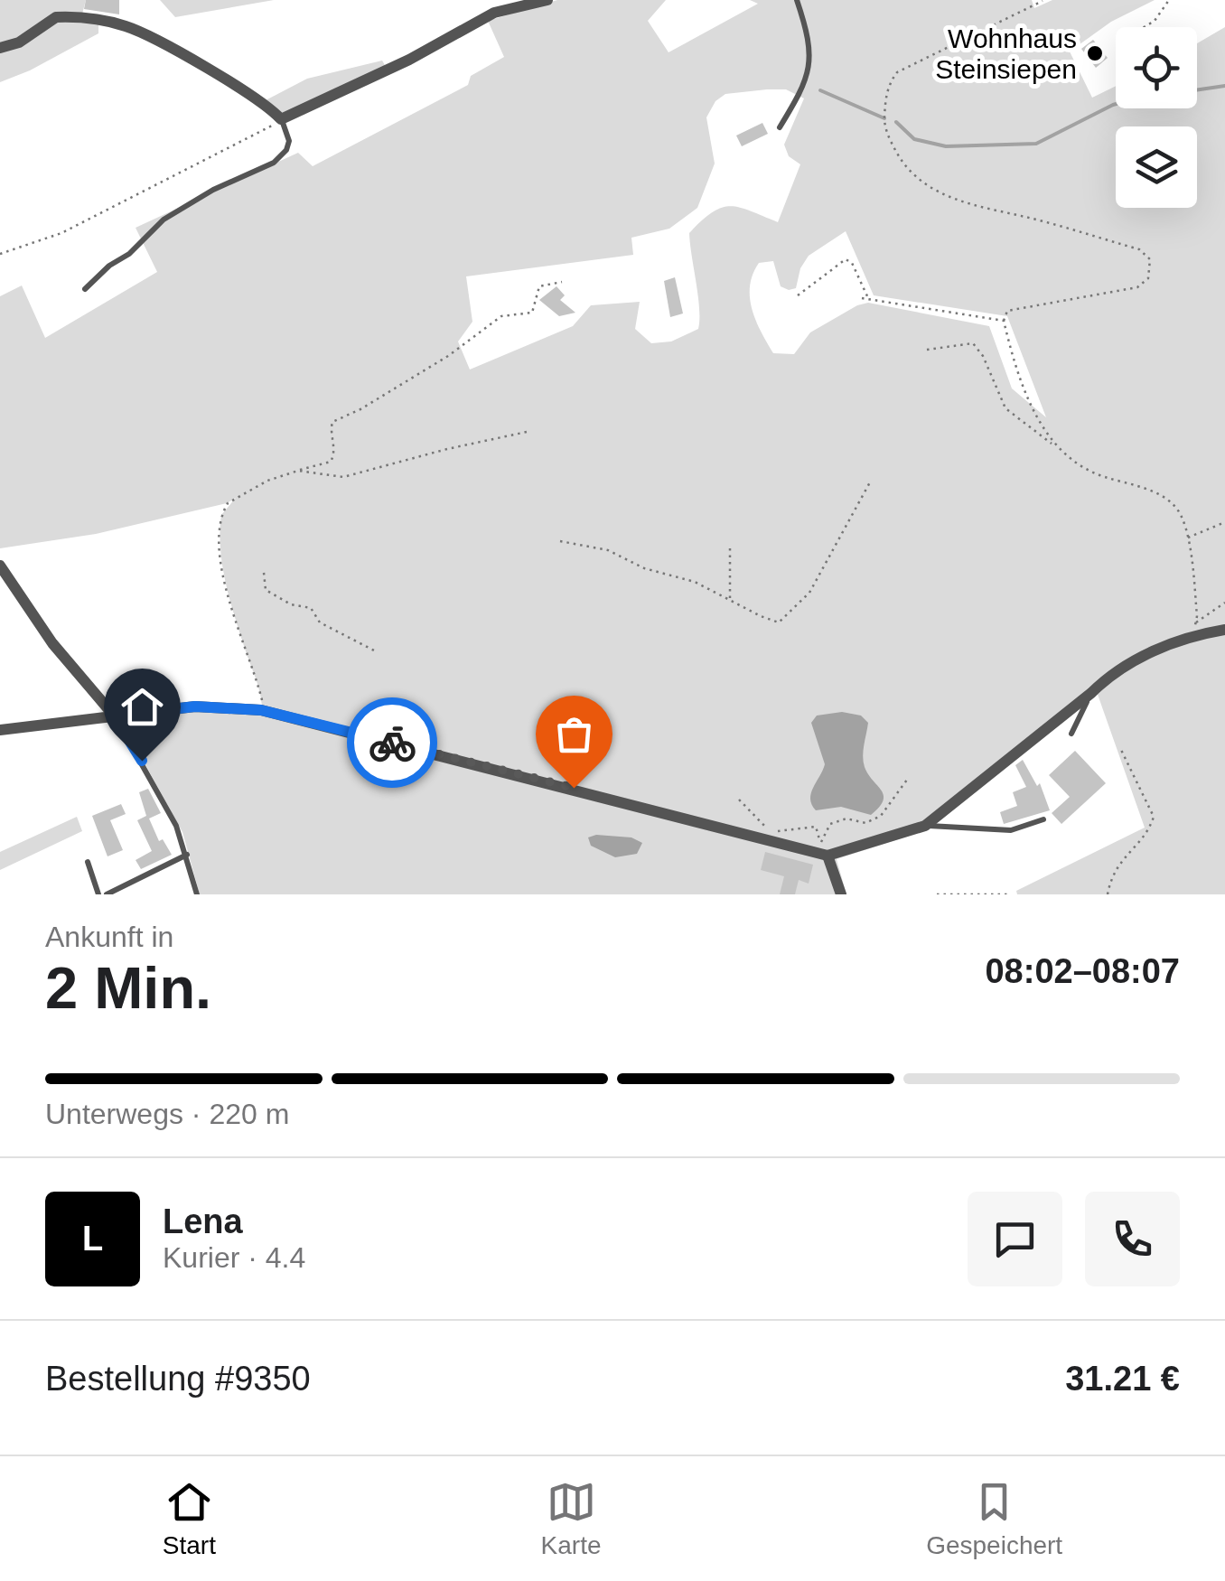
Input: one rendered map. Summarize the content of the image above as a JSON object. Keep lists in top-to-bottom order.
{
  "places": ["Wohnhaus Steinsiepen"],
  "page": {
    "heading": ["2 Min.", "Ankunft in", "08:02–08:07"],
    "panel": [
      "Lena",
      "Kurier · 4.4",
      "Bestellung #9350",
      "31.21 €"
    ],
    "bar": "Unterwegs · 220 m",
    "round": "L",
    "tabs": ["Start", "Karte", "Gespeichert"]
  }
}
